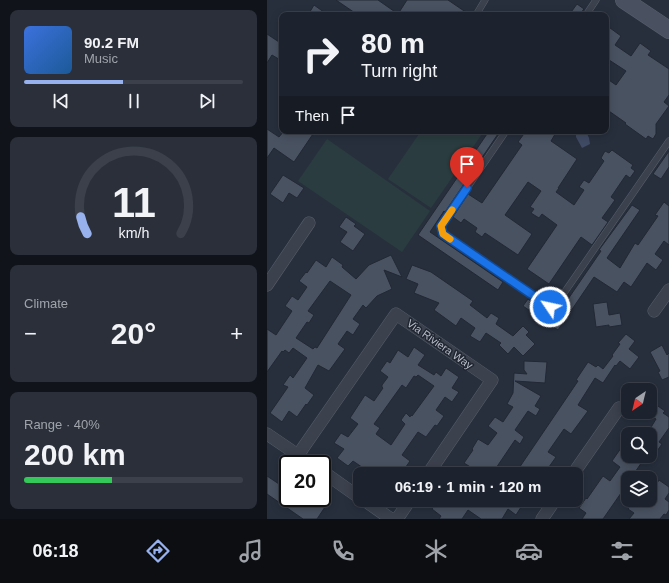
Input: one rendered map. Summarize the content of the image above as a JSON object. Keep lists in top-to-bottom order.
{
  "streets": {
    "street": ["Via Riviera Way"]
  },
  "north": "bottom left",
  "page": {
    "turn": ["80 m", "Turn right"],
    "song": ["90.2 FM", "Music"],
    "then": "Then",
    "tile": [
      "Climate",
      ["Range · 40%", "200 km"]
    ],
    "heat": ["−", "20°", "+"],
    "limit": "20",
    "trip": "06:19 · 1 min · 120 m",
    "tabs": "06:18",
    "gauge": ["11", "km/h"]
  }
}
